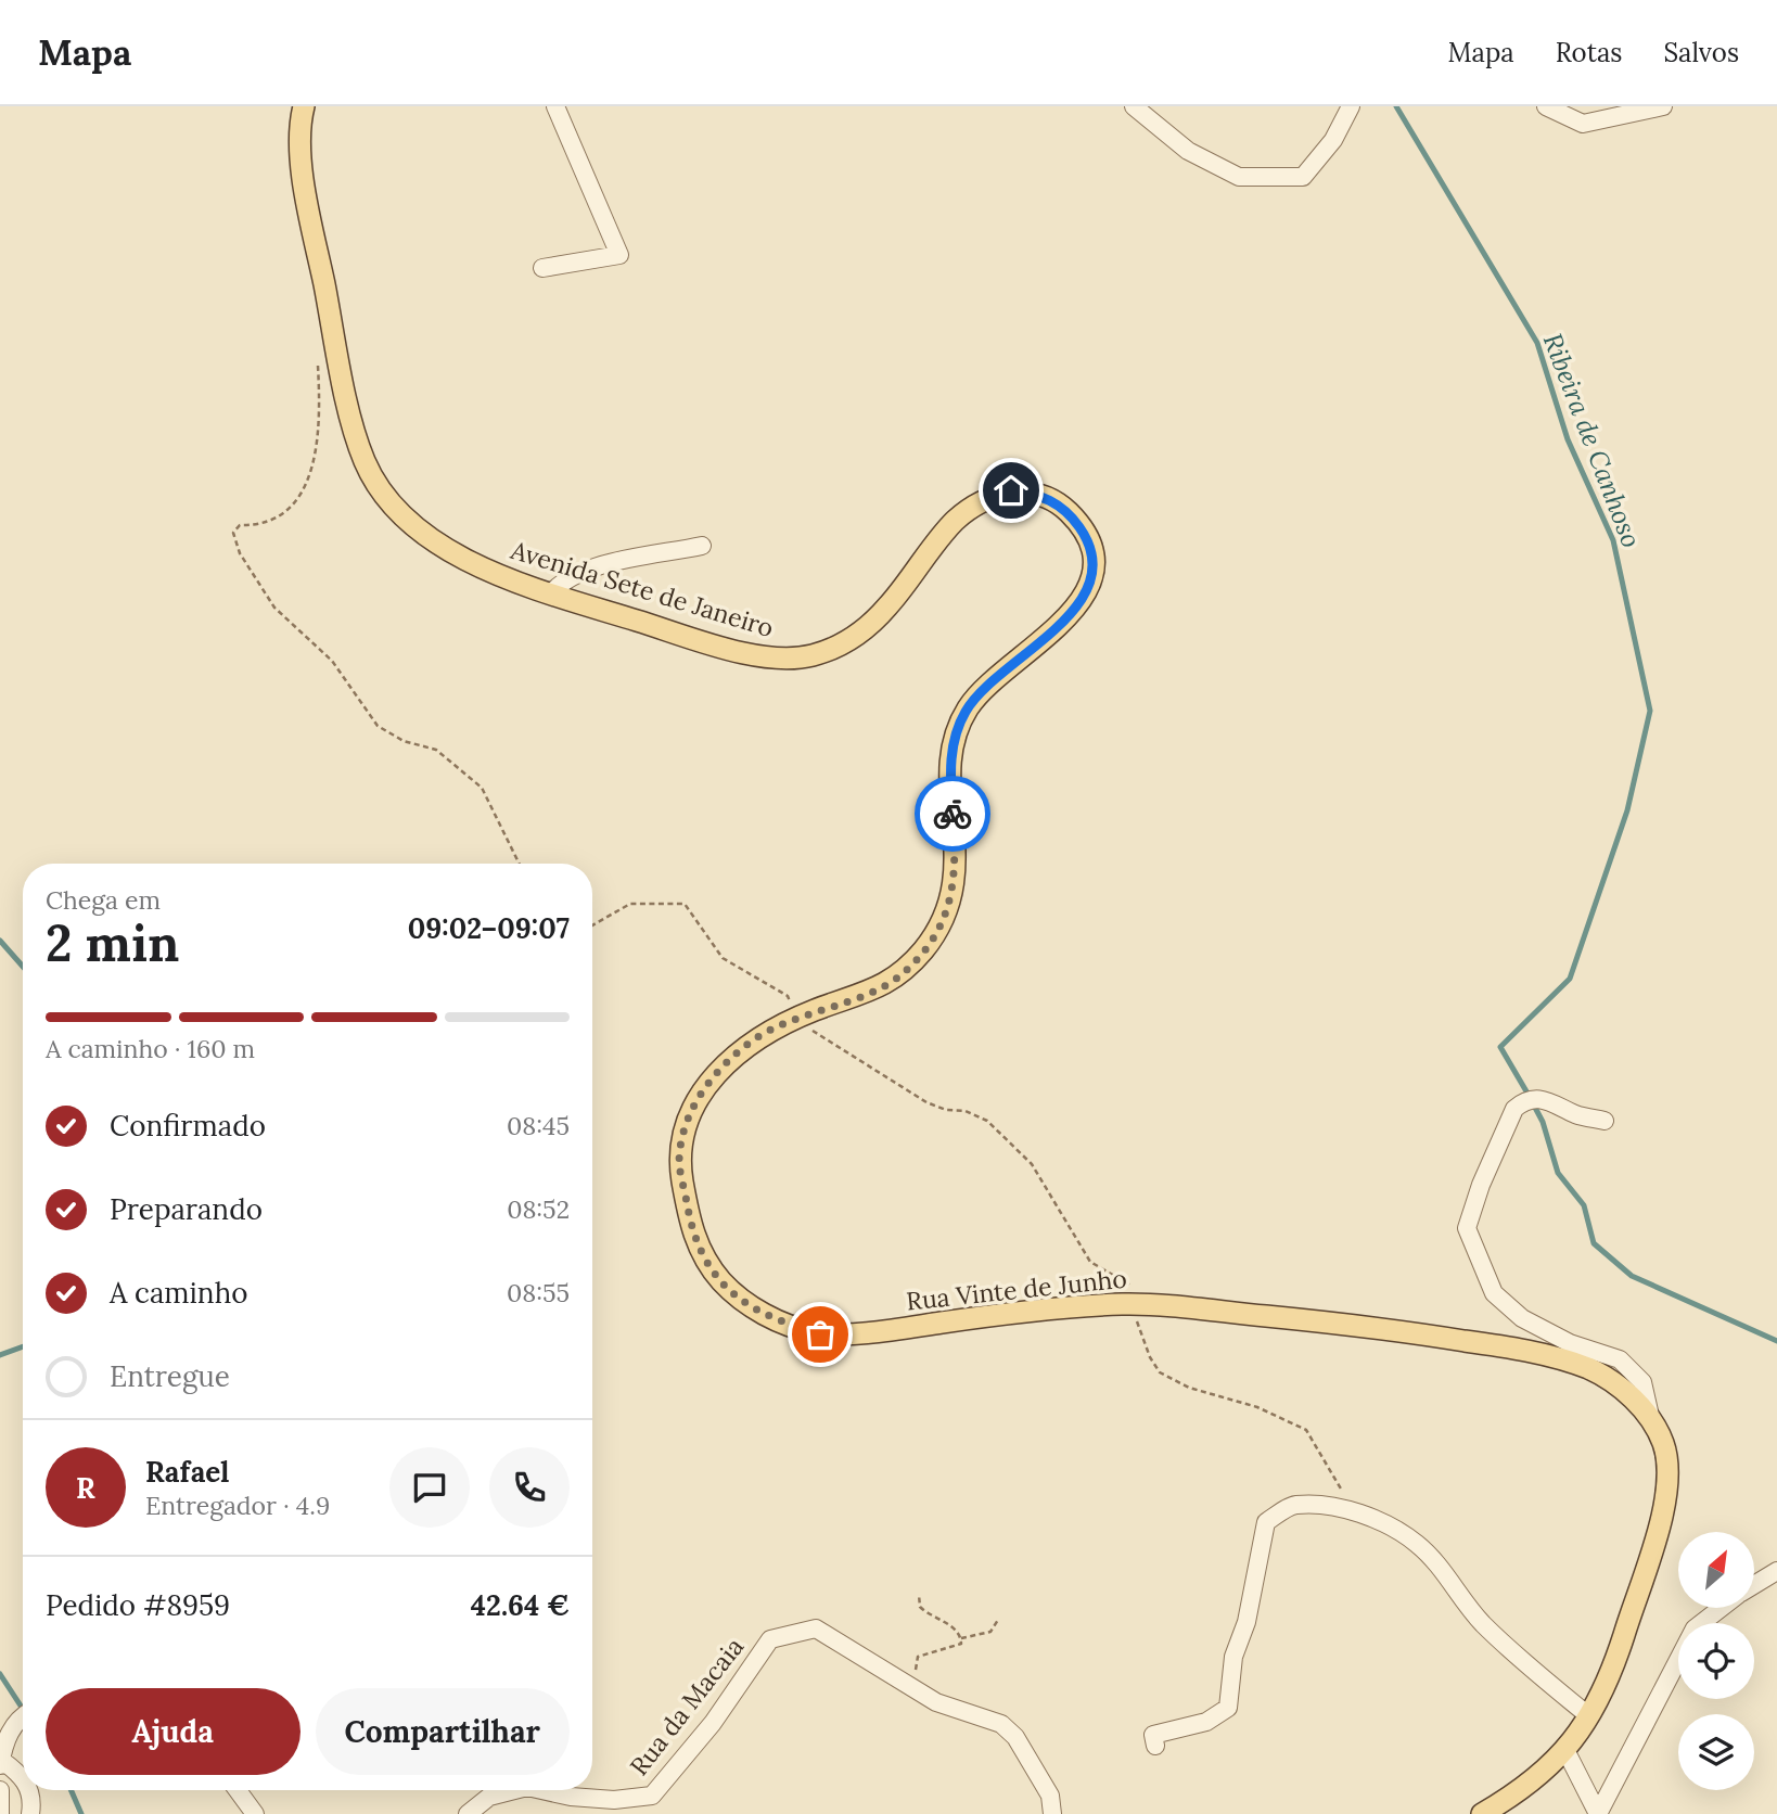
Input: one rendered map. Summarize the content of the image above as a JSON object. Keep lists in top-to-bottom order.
{
  "streets": {
    "main road": ["Avenida Sete de Janeiro", "Rua Vinte de Junho"],
    "street": ["Rua da Macaia"]
  },
  "crossings": [
    ["Avenida Sete de Janeiro", "Rua Vinte de Junho"]
  ],
  "water": ["Ribeira de Canhoso"],
  "north": "top right",
  "page": {
    "header": "Mapa",
    "nav": ["Mapa", "Rotas", "Salvos"],
    "heading": ["2 min", "Chega em", "09:02–09:07"],
    "panel": [
      "Rafael",
      "Entregador · 4.9",
      "Pedido #8959",
      "42.64 €"
    ],
    "bar": "A caminho · 160 m",
    "list": [
      ["Confirmado", "08:45"],
      ["Preparando", "08:52"],
      ["A caminho", "08:55"],
      "Entregue"
    ],
    "round": "R",
    "buttons": ["Ajuda", "Compartilhar"]
  }
}
